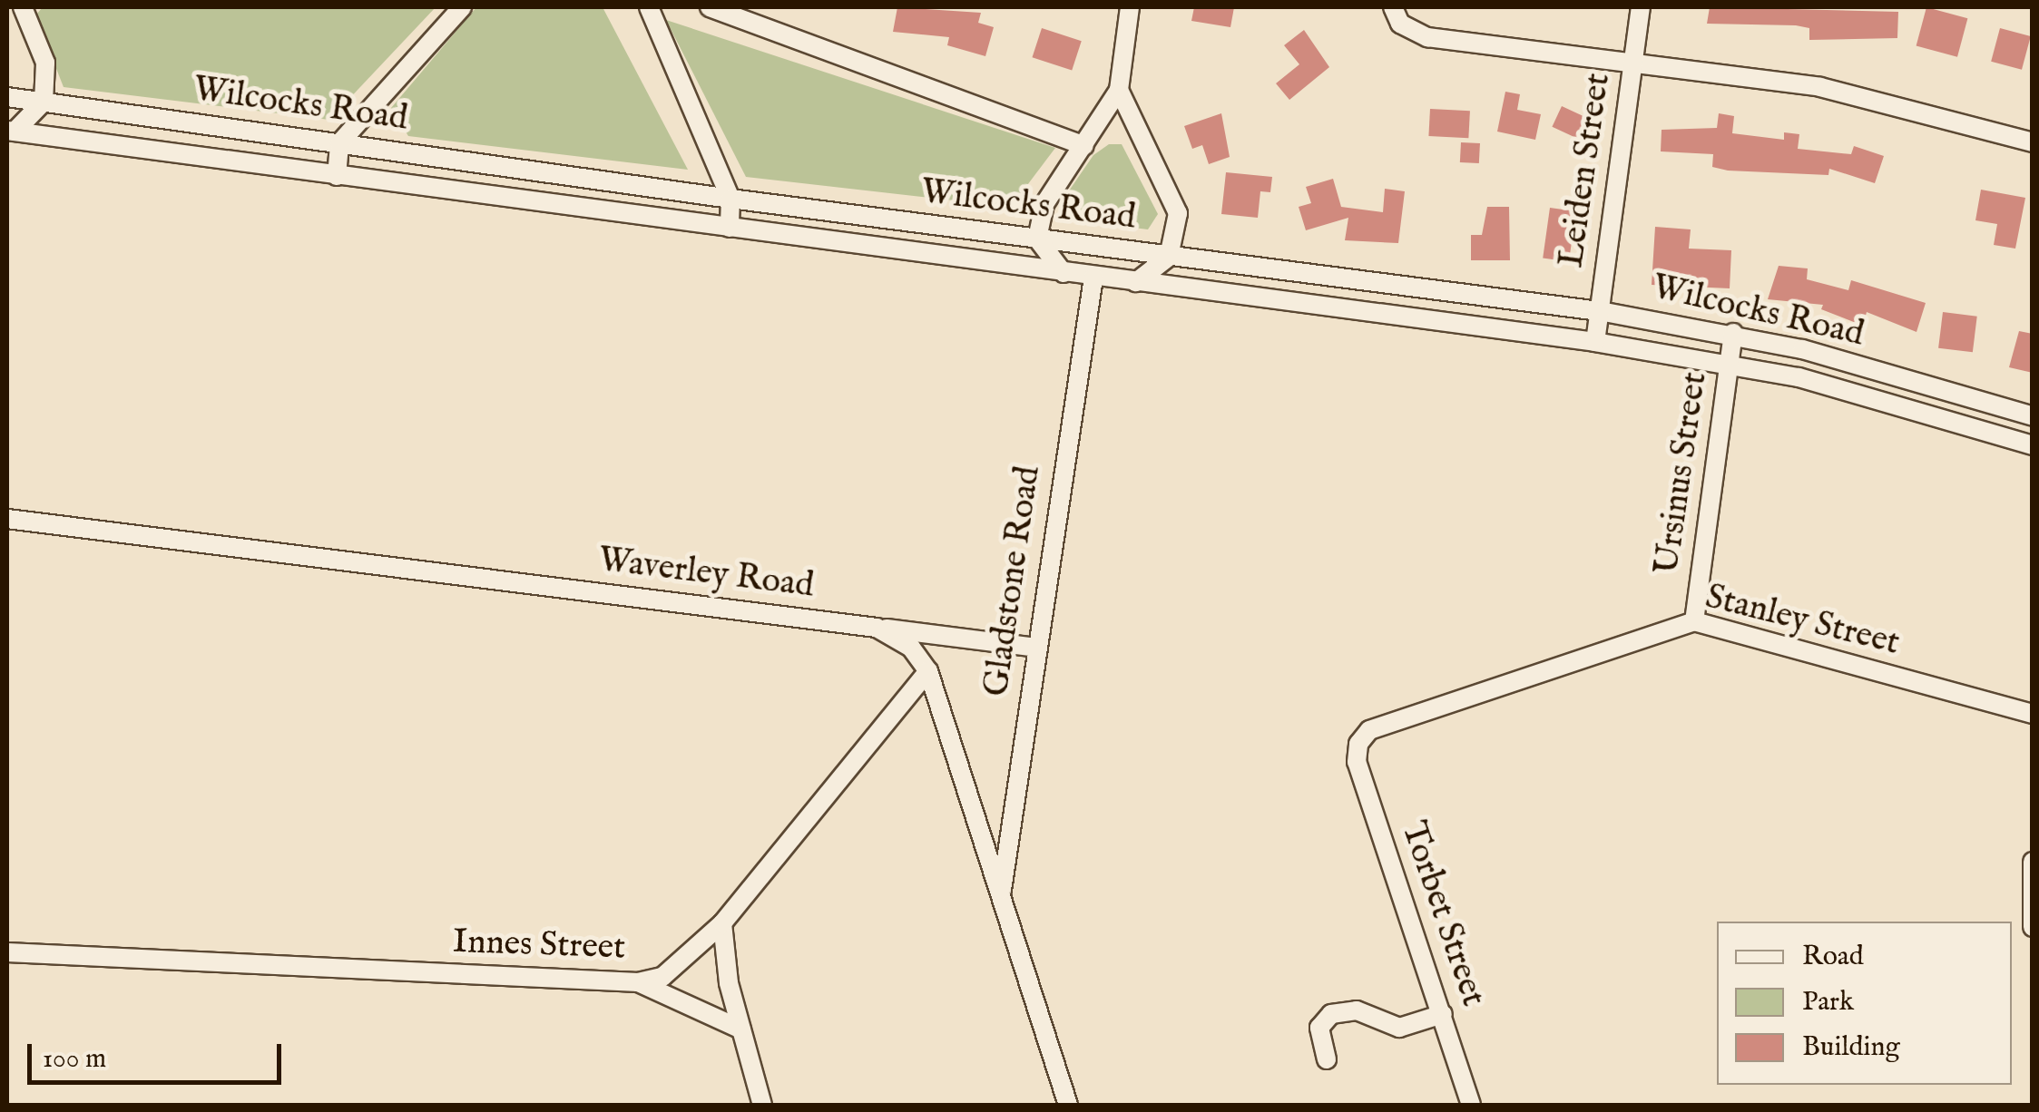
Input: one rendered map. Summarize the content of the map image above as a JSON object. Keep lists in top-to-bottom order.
{
  "streets": {
    "street": [
      "Wilcocks Road",
      "Leiden Street",
      "Ursinus Street",
      "Waverley Road",
      "Gladstone Road",
      "Stanley Street",
      "Torbet Street",
      "Innes Street"
    ]
  },
  "crossings": [
    ["Wilcocks Road", "Leiden Street"],
    ["Wilcocks Road", "Ursinus Street"],
    ["Wilcocks Road", "Gladstone Road"],
    ["Ursinus Street", "Stanley Street"],
    ["Waverley Road", "Gladstone Road"],
    ["Waverley Road", "Innes Street"],
    ["Stanley Street", "Torbet Street"]
  ],
  "legend": ["Road", "Park", "Building"],
  "scale_bar": "100 m"
}
